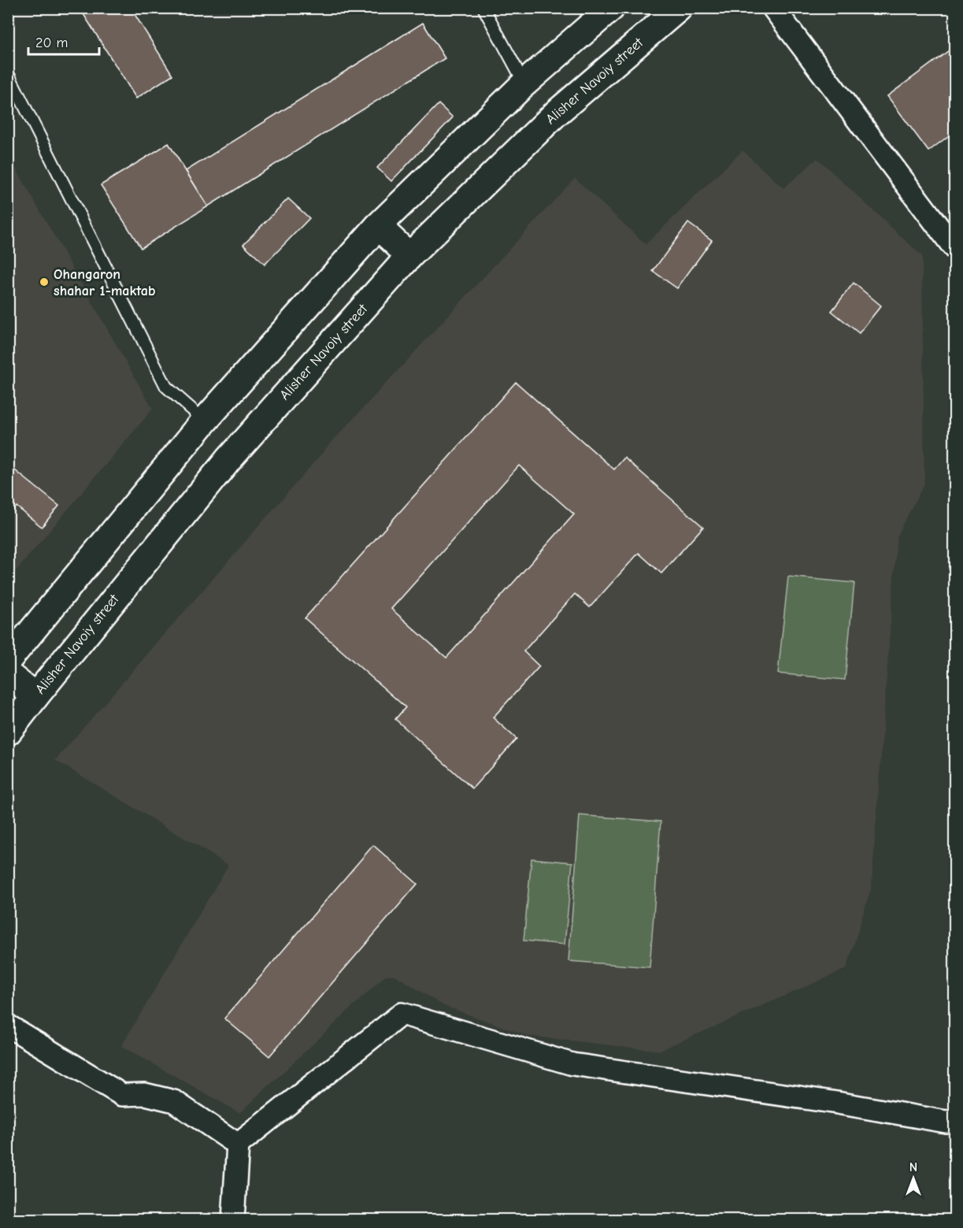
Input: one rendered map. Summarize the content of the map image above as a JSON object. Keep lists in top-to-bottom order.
{
  "streets": {
    "main road": ["Alisher Navoiy street"]
  },
  "places": ["Ohangaron shahar 1-maktab"],
  "scale_bar": "20 m",
  "north": "top"
}
